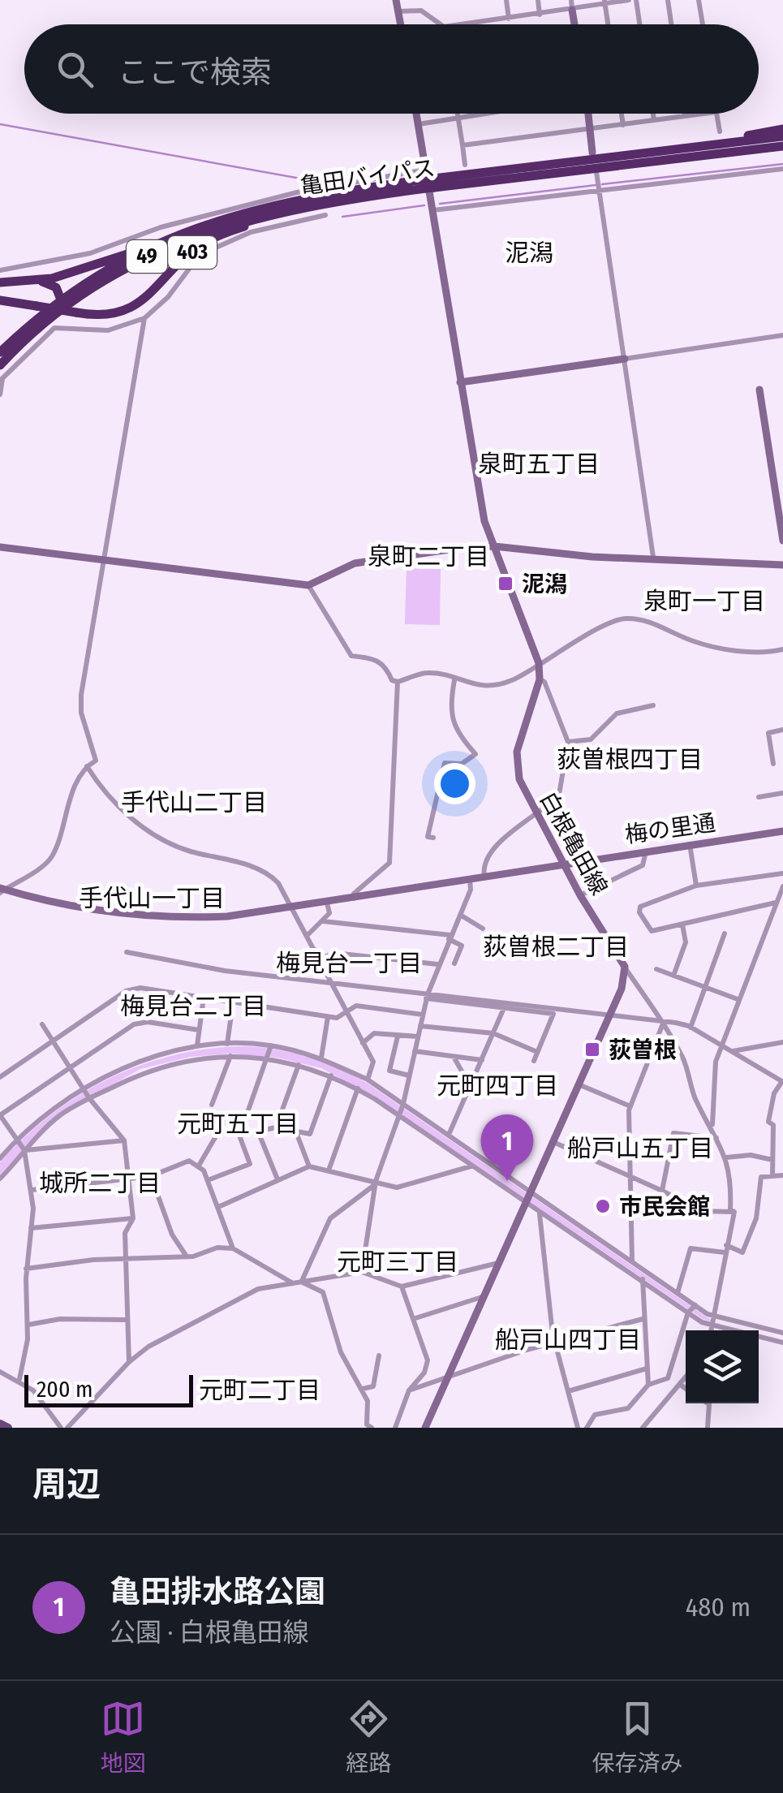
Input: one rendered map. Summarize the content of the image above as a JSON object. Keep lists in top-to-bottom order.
{
  "streets": {
    "highway": ["亀田バイパス", "403", "49"],
    "street": ["梅の里通", "白根亀田線"]
  },
  "crossings": [
    ["亀田バイパス", "403"],
    ["亀田バイパス", "白根亀田線"],
    ["梅の里通", "白根亀田線"]
  ],
  "districts": [
    "泥潟",
    "泉町五丁目",
    "泉町二丁目",
    "泉町一丁目",
    "荻曽根四丁目",
    "手代山二丁目",
    "手代山一丁目",
    "荻曽根二丁目",
    "梅見台一丁目",
    "梅見台二丁目",
    "元町四丁目",
    "元町五丁目",
    "船戸山五丁目",
    "城所二丁目",
    "元町三丁目",
    "船戸山四丁目",
    "元町二丁目"
  ],
  "places": {
    "transit": ["泥潟", "荻曽根"],
    "other": ["市民会館"]
  },
  "scale_bar": "200 m",
  "page": {
    "search": "ここで検索",
    "pins": "1",
    "scale": "200 m",
    "heading": "周辺",
    "list": [
      {
        "mark": "1",
        "name": "亀田排水路公園",
        "note": "公園 · 白根亀田線",
        "value": "480 m"
      }
    ],
    "nav": ["地図", "経路", "保存済み"]
  }
}
